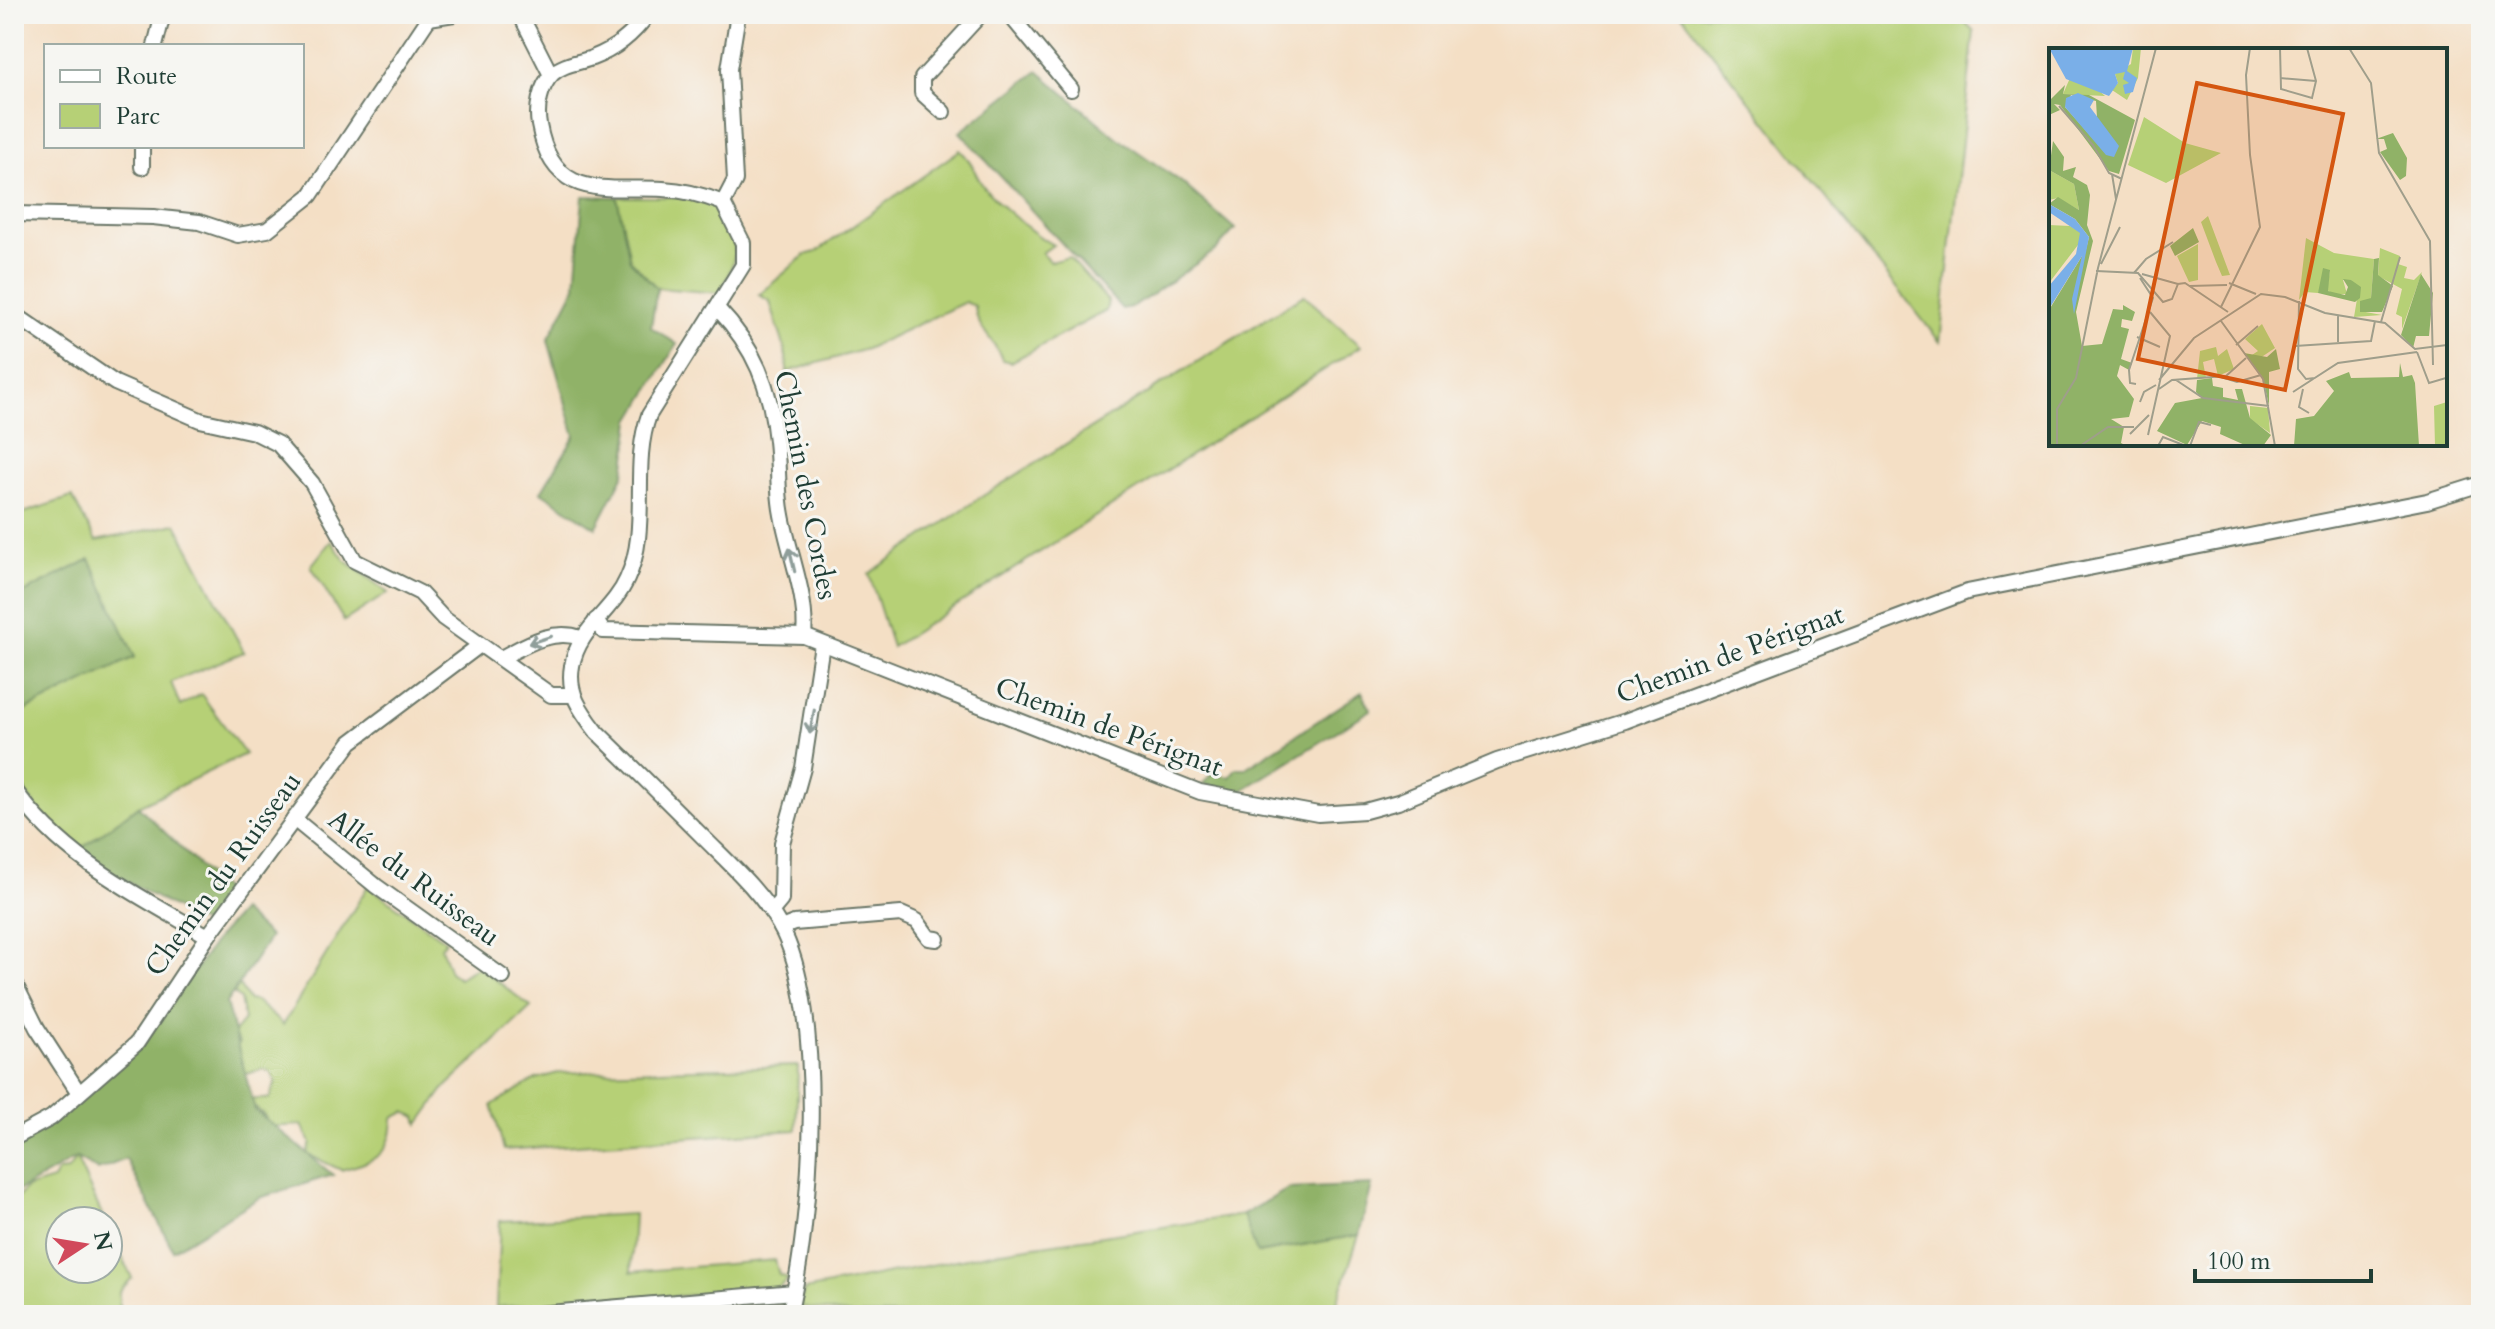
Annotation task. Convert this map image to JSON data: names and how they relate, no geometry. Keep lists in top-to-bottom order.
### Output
{
  "streets": {
    "street": [
      "Chemin des Cordes",
      "Chemin de Pérignat",
      "Chemin du Ruisseau",
      "Allée du Ruisseau"
    ]
  },
  "crossings": [
    ["Chemin des Cordes", "Chemin de Pérignat"],
    ["Chemin du Ruisseau", "Allée du Ruisseau"]
  ],
  "one_way": ["Chemin des Cordes"],
  "legend": ["Route", "Parc"],
  "scale_bar": "100 m",
  "north": "right"
}
